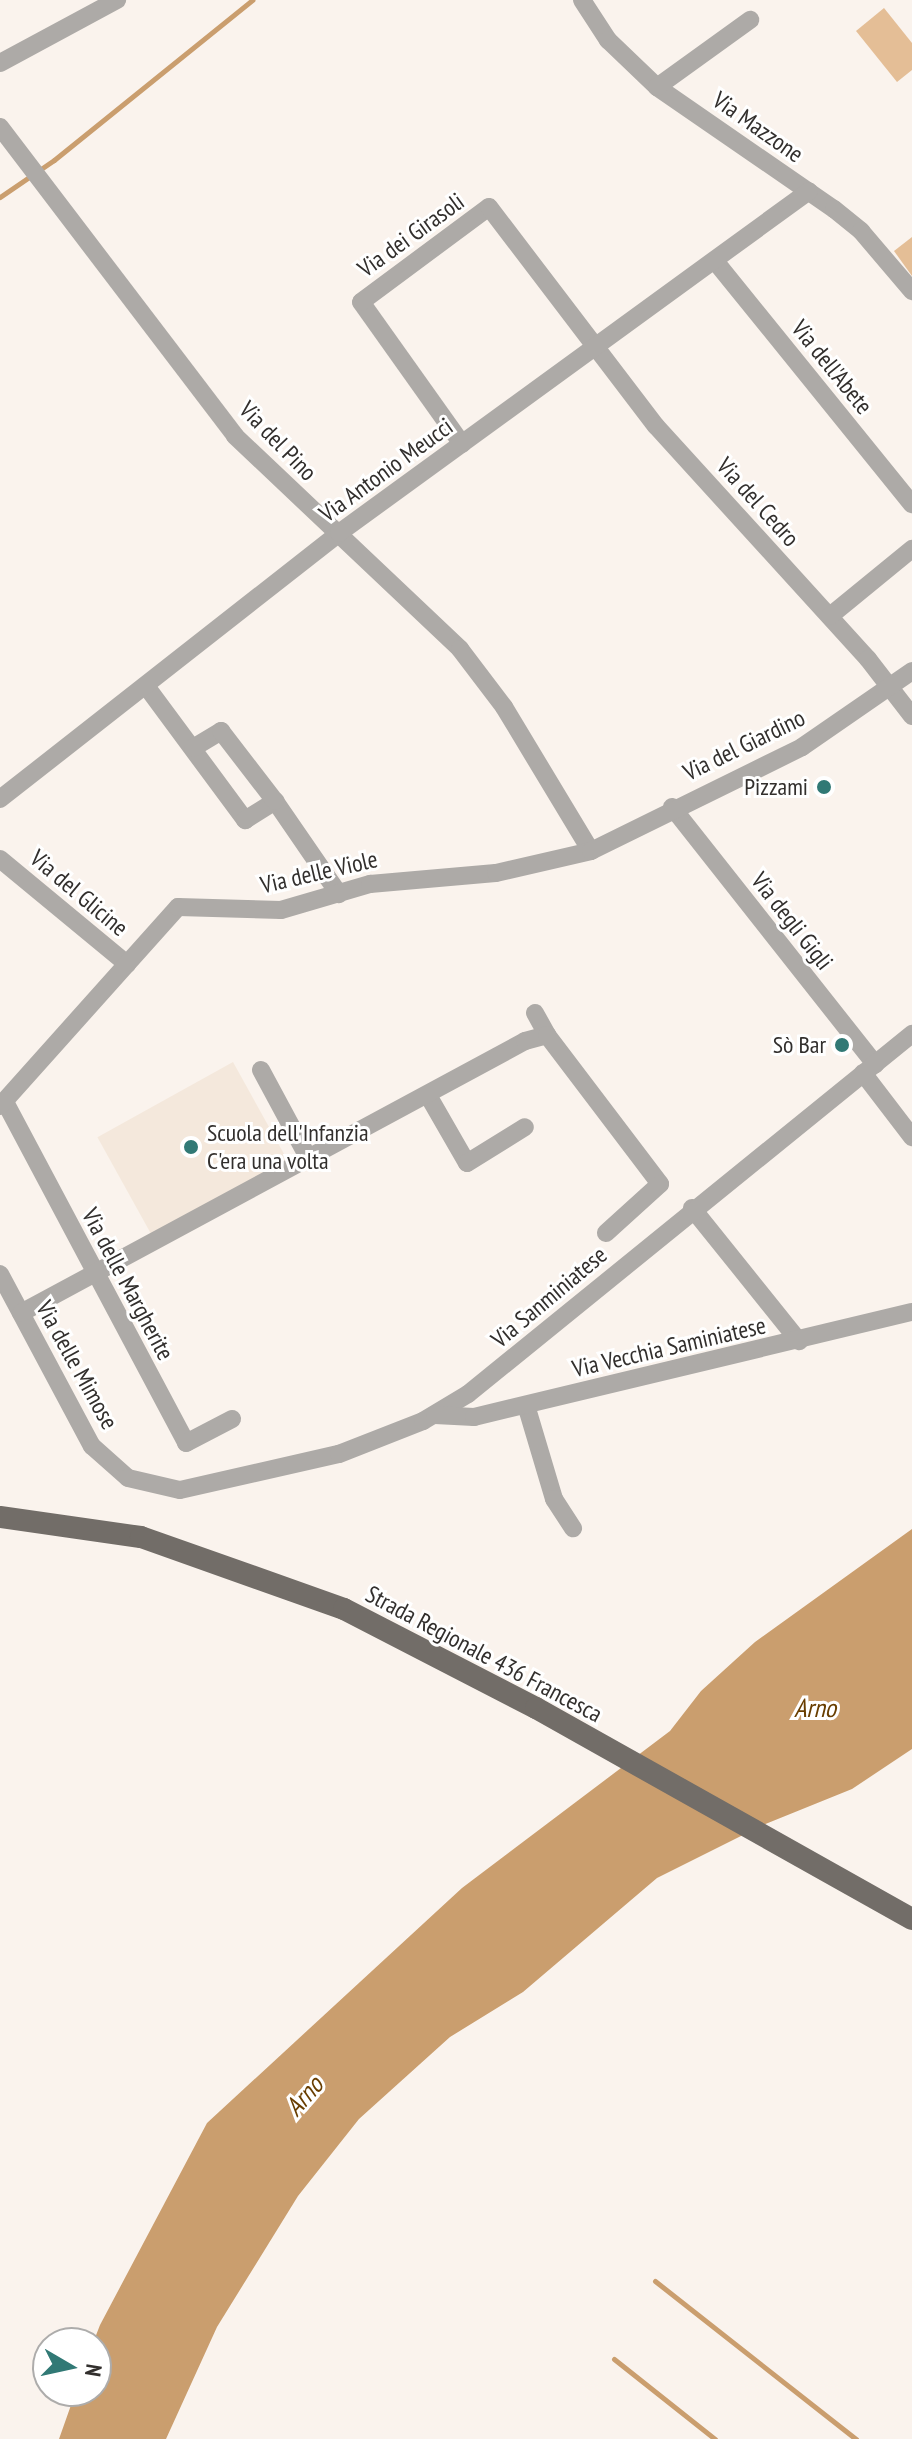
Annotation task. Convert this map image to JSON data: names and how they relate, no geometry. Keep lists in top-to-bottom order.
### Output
{
  "streets": {
    "main road": ["Strada Regionale 436 Francesca"],
    "street": [
      "Via Mazzone",
      "Via dei Girasoli",
      "Via dell'Abete",
      "Via del Pino",
      "Via Antonio Meucci",
      "Via del Cedro",
      "Via del Giardino",
      "Via delle Viole",
      "Via del Glicine",
      "Via degli Gigli",
      "Via delle Margherite",
      "Via Sanminiatese",
      "Via Vecchia Saminiatese",
      "Via delle Mimose"
    ]
  },
  "crossings": [
    ["Via Mazzone", "Via Antonio Meucci"],
    ["Via dei Girasoli", "Via Antonio Meucci"],
    ["Via dei Girasoli", "Via del Cedro"],
    ["Via dell'Abete", "Via Antonio Meucci"],
    ["Via del Pino", "Via Antonio Meucci"],
    ["Via del Pino", "Via del Giardino"],
    ["Via del Pino", "Via delle Viole"],
    ["Via Antonio Meucci", "Via del Cedro"],
    ["Via del Cedro", "Via del Giardino"],
    ["Via del Giardino", "Via delle Viole"],
    ["Via del Giardino", "Via degli Gigli"],
    ["Via delle Viole", "Via del Glicine"],
    ["Via delle Viole", "Via delle Margherite"],
    ["Via degli Gigli", "Via Sanminiatese"],
    ["Via Sanminiatese", "Via Vecchia Saminiatese"],
    ["Via Sanminiatese", "Via delle Mimose"]
  ],
  "water": ["Arno"],
  "places": ["Pizzami", "Sò Bar", "Scuola dell'Infanzia C'era una volta"],
  "north": "right"
}
